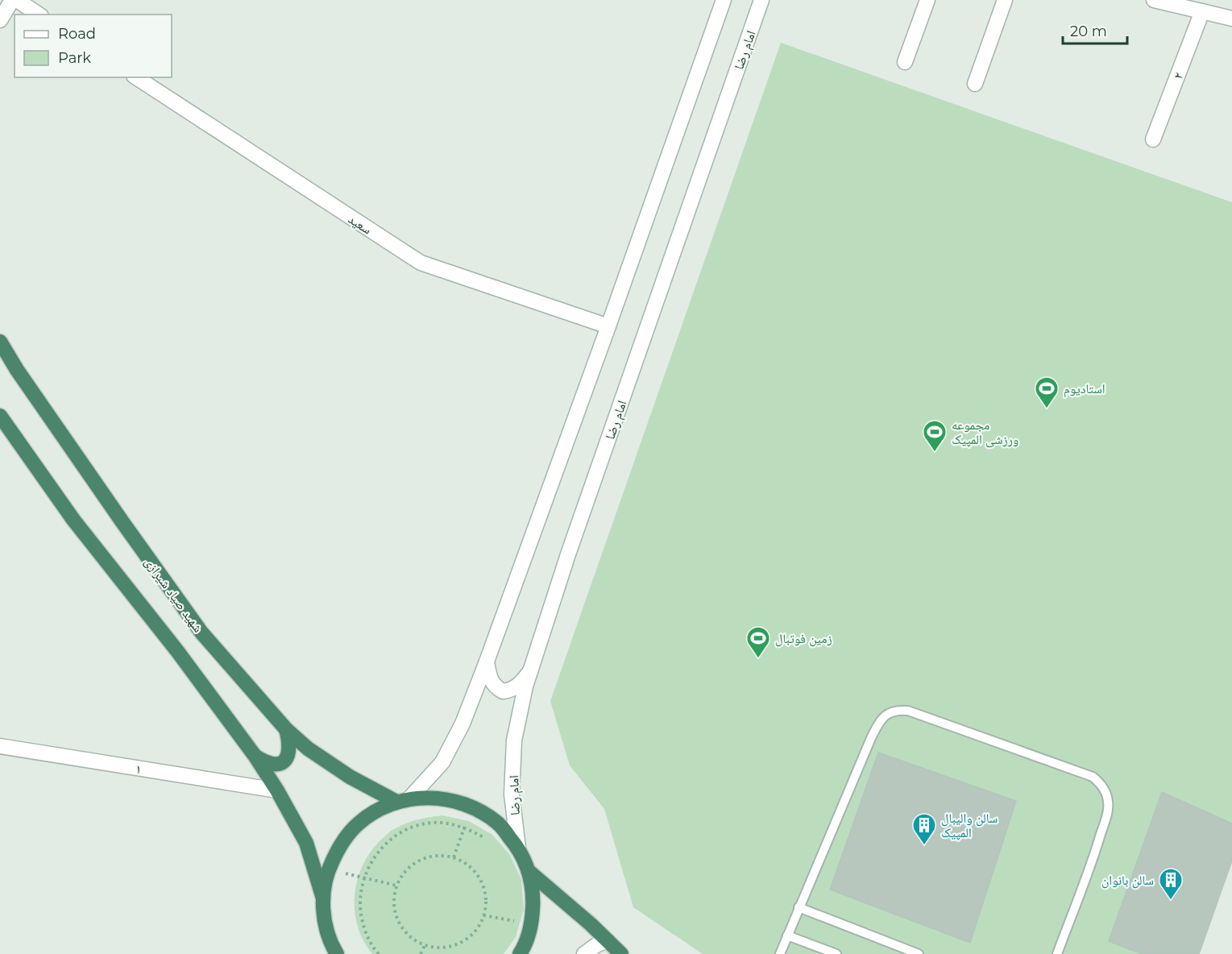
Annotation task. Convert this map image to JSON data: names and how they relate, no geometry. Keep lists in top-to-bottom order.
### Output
{
  "streets": {
    "highway": ["شهید صیاد شیرازی"],
    "main road": [
      "امام رضا",
      "۲",
      "سعید",
      "۱"
    ]
  },
  "places": {
    "sports": ["استادیوم", "مجموعه ورزشی المپیک", "زمین فوتبال"],
    "building": ["سالن والیبال المپیک", "سالن بانوان"]
  },
  "legend": ["Road", "Park"],
  "scale_bar": "20 m"
}
